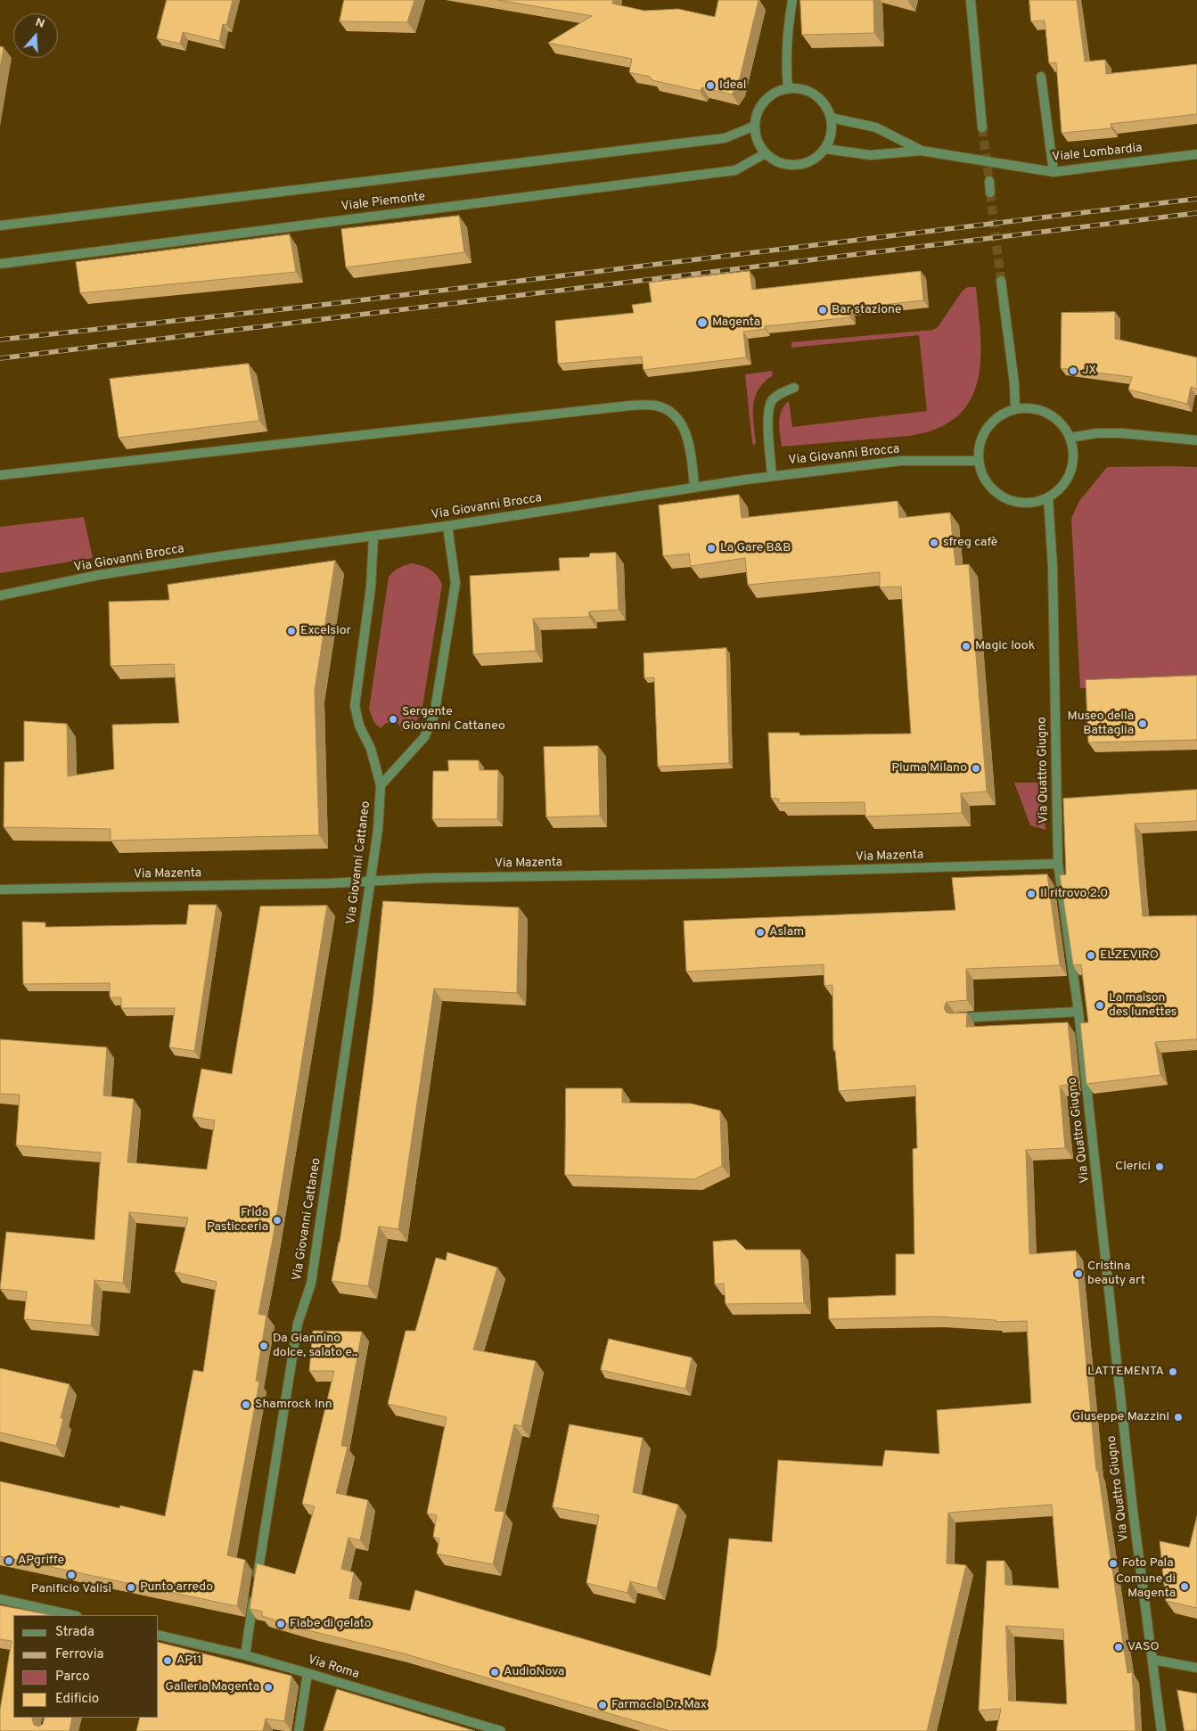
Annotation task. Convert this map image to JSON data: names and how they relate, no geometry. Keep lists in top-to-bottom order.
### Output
{
  "streets": {
    "street": [
      "Viale Lombardia",
      "Viale Piemonte",
      "Via Giovanni Brocca",
      "Via Quattro Giugno",
      "Via Mazenta",
      "Via Giovanni Cattaneo",
      "Via Roma"
    ]
  },
  "crossings": [
    ["Viale Lombardia", "Viale Piemonte"],
    ["Via Giovanni Brocca", "Via Quattro Giugno"],
    ["Via Giovanni Brocca", "Via Giovanni Cattaneo"],
    ["Via Quattro Giugno", "Via Mazenta"],
    ["Via Mazenta", "Via Giovanni Cattaneo"],
    ["Via Giovanni Cattaneo", "Via Roma"]
  ],
  "places": [
    "Ideal",
    "Bar stazione",
    "Magenta",
    "JX",
    "sfreg cafè",
    "La Gare B&B",
    "Excelsior",
    "Magic look",
    "Sergente Giovanni Cattaneo",
    "Museo della Battaglia",
    "Piuma Milano",
    "Il ritrovo 2.0",
    "Aslam",
    "ELZEVIRO",
    "La maison des lunettes",
    "Clerici",
    "Frida Pasticceria",
    "Cristina beauty art",
    "Da Giannino dolce, salato e..",
    "LATTEMENTA",
    "Shamrock Inn",
    "Giuseppe Mazzini",
    "APgriffe",
    "Foto Pala",
    "Panificio Valisi",
    "Comune di Magenta",
    "Punto arredo",
    "Fiabe di gelato",
    "VASO",
    "AP11",
    "AudioNova",
    "Galleria Magenta",
    "Farmacia Dr. Max"
  ],
  "legend": [
    "Strada",
    "Ferrovia",
    "Parco",
    "Edificio"
  ],
  "north": "top"
}
